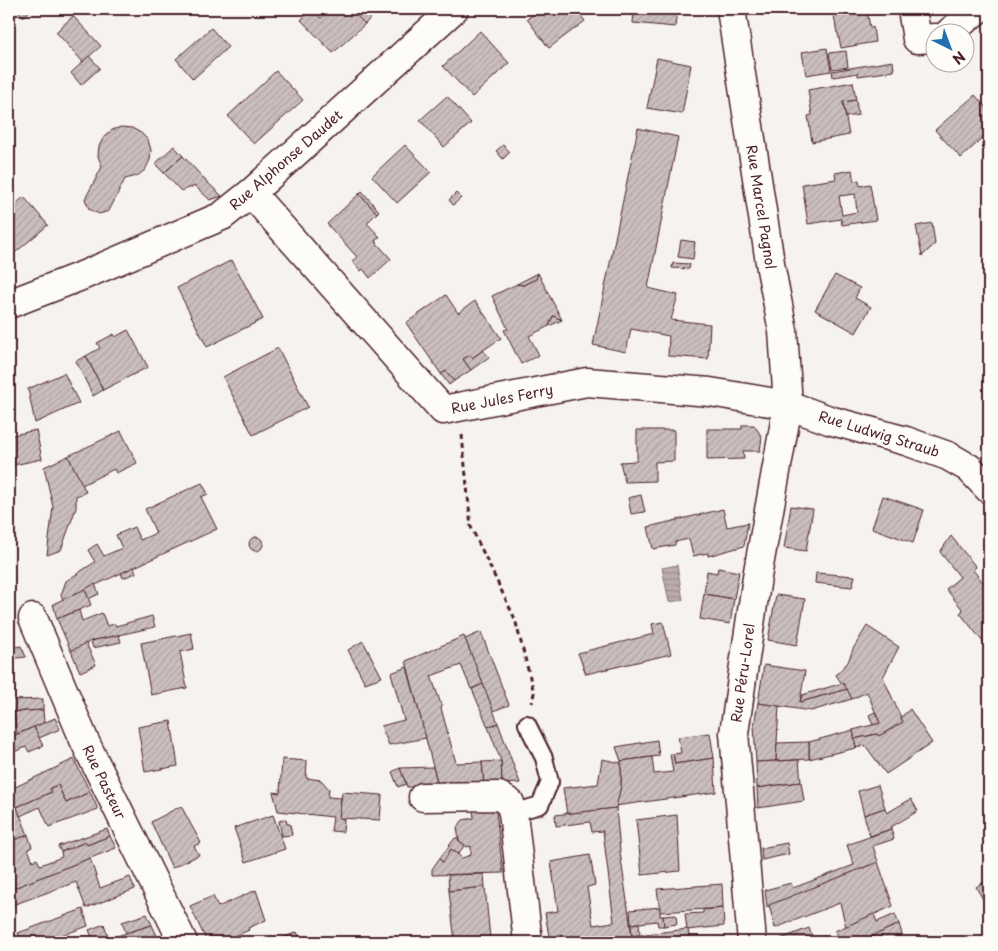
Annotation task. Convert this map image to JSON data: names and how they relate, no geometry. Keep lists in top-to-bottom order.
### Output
{
  "streets": {
    "street": [
      "Rue Alphonse Daudet",
      "Rue Marcel Pagnol",
      "Rue Jules Ferry",
      "Rue Ludwig Straub",
      "Rue Péru-Lorel",
      "Rue Pasteur"
    ]
  },
  "crossings": [
    ["Rue Alphonse Daudet", "Rue Jules Ferry"],
    ["Rue Marcel Pagnol", "Rue Jules Ferry"],
    ["Rue Marcel Pagnol", "Rue Ludwig Straub"],
    ["Rue Marcel Pagnol", "Rue Péru-Lorel"],
    ["Rue Jules Ferry", "Rue Ludwig Straub"],
    ["Rue Jules Ferry", "Rue Péru-Lorel"],
    ["Rue Ludwig Straub", "Rue Péru-Lorel"]
  ],
  "north": "bottom right"
}
